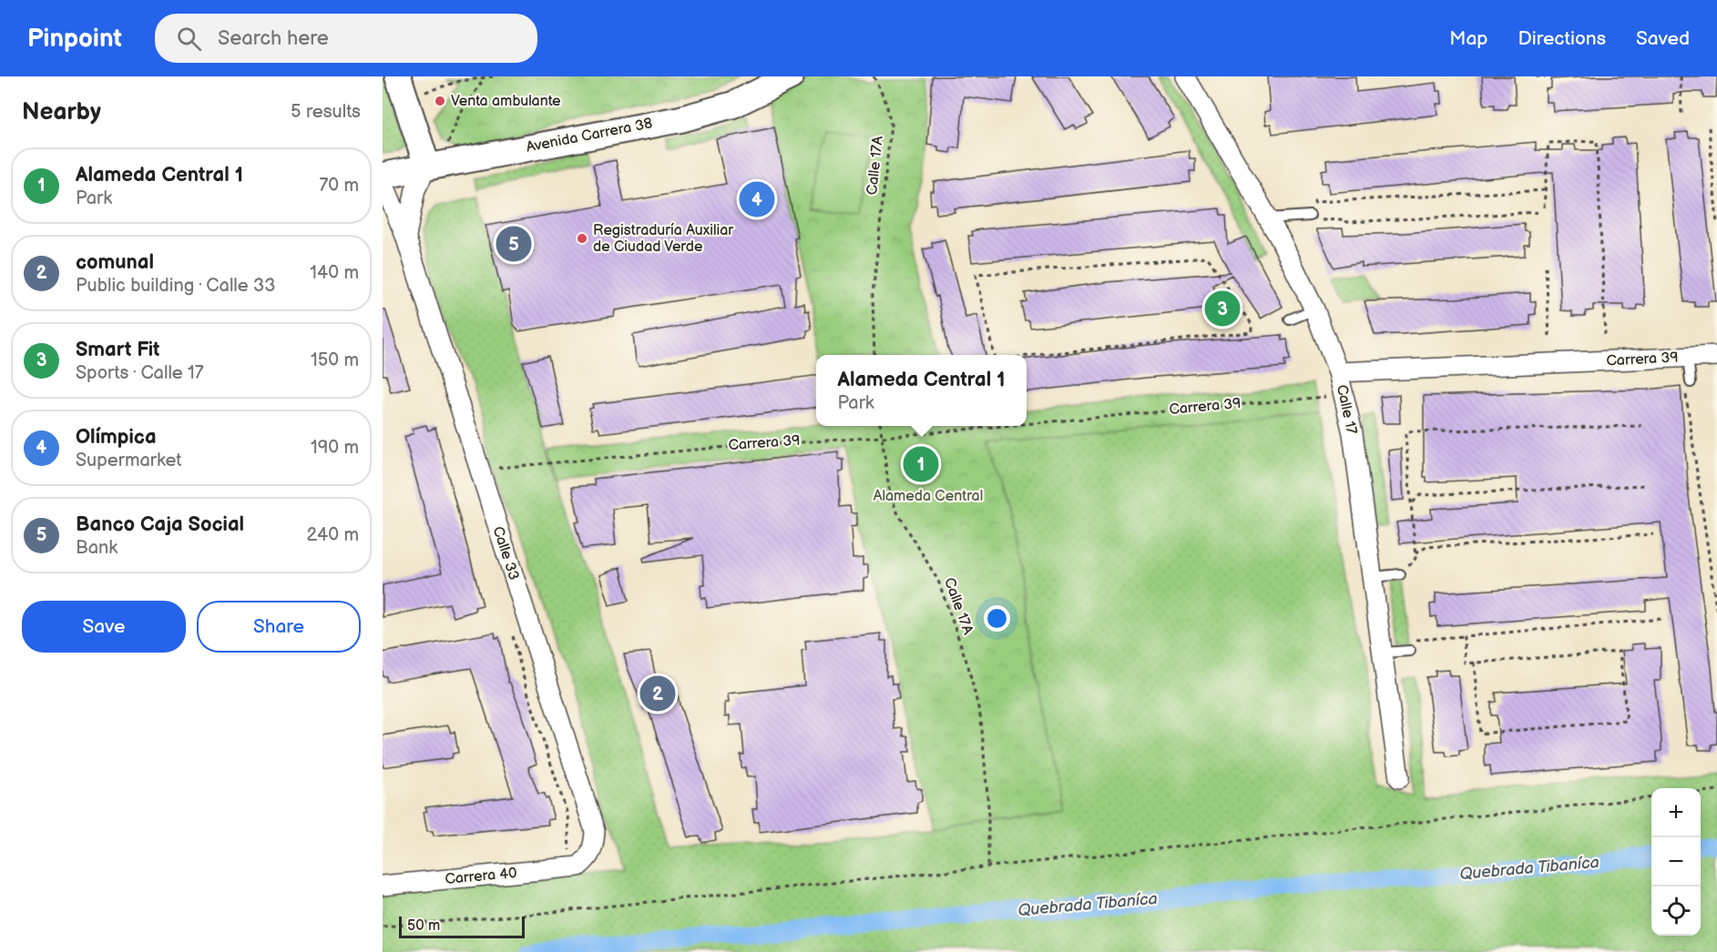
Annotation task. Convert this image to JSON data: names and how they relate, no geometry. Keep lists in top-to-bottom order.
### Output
{
  "streets": {
    "main road": ["Avenida Carrera 38"],
    "street": [
      "Carrera 39",
      "Calle 17",
      "Calle 33",
      "Carrera 40"
    ],
    "path": ["Calle 17A"]
  },
  "crossings": [
    ["Avenida Carrera 38", "Calle 33"],
    ["Calle 17A", "Carrera 39"],
    ["Carrera 39", "Calle 17"],
    ["Carrera 39", "Calle 33"],
    ["Calle 33", "Carrera 40"]
  ],
  "water": ["Quebrada Tibaníca"],
  "parks": ["Alameda Central"],
  "places": ["Venta ambulante", "Registraduría Auxiliar de Ciudad Verde"],
  "scale_bar": "50 m",
  "page": {
    "header": "Pinpoint",
    "search": "Search here",
    "nav": ["Map", "Directions", "Saved"],
    "heading": ["Nearby", "5 results"],
    "list": [
      {
        "mark": "1",
        "name": "Alameda Central 1",
        "note": "Park",
        "value": "70 m"
      },
      {
        "mark": "2",
        "name": "comunal",
        "note": "Public building · Calle 33",
        "value": "140 m"
      },
      {
        "mark": "3",
        "name": "Smart Fit",
        "note": "Sports · Calle 17",
        "value": "150 m"
      },
      {
        "mark": "4",
        "name": "Olímpica",
        "note": "Supermarket",
        "value": "190 m"
      },
      {
        "mark": "5",
        "name": "Banco Caja Social",
        "note": "Bank",
        "value": "240 m"
      }
    ],
    "pins": [
      "4",
      "5",
      "3",
      "1",
      "2"
    ],
    "popup": ["Alameda Central 1", "Park"],
    "buttons": ["Save", "Share"],
    "map_buttons": ["+", "−"],
    "scale": "50 m"
  }
}
